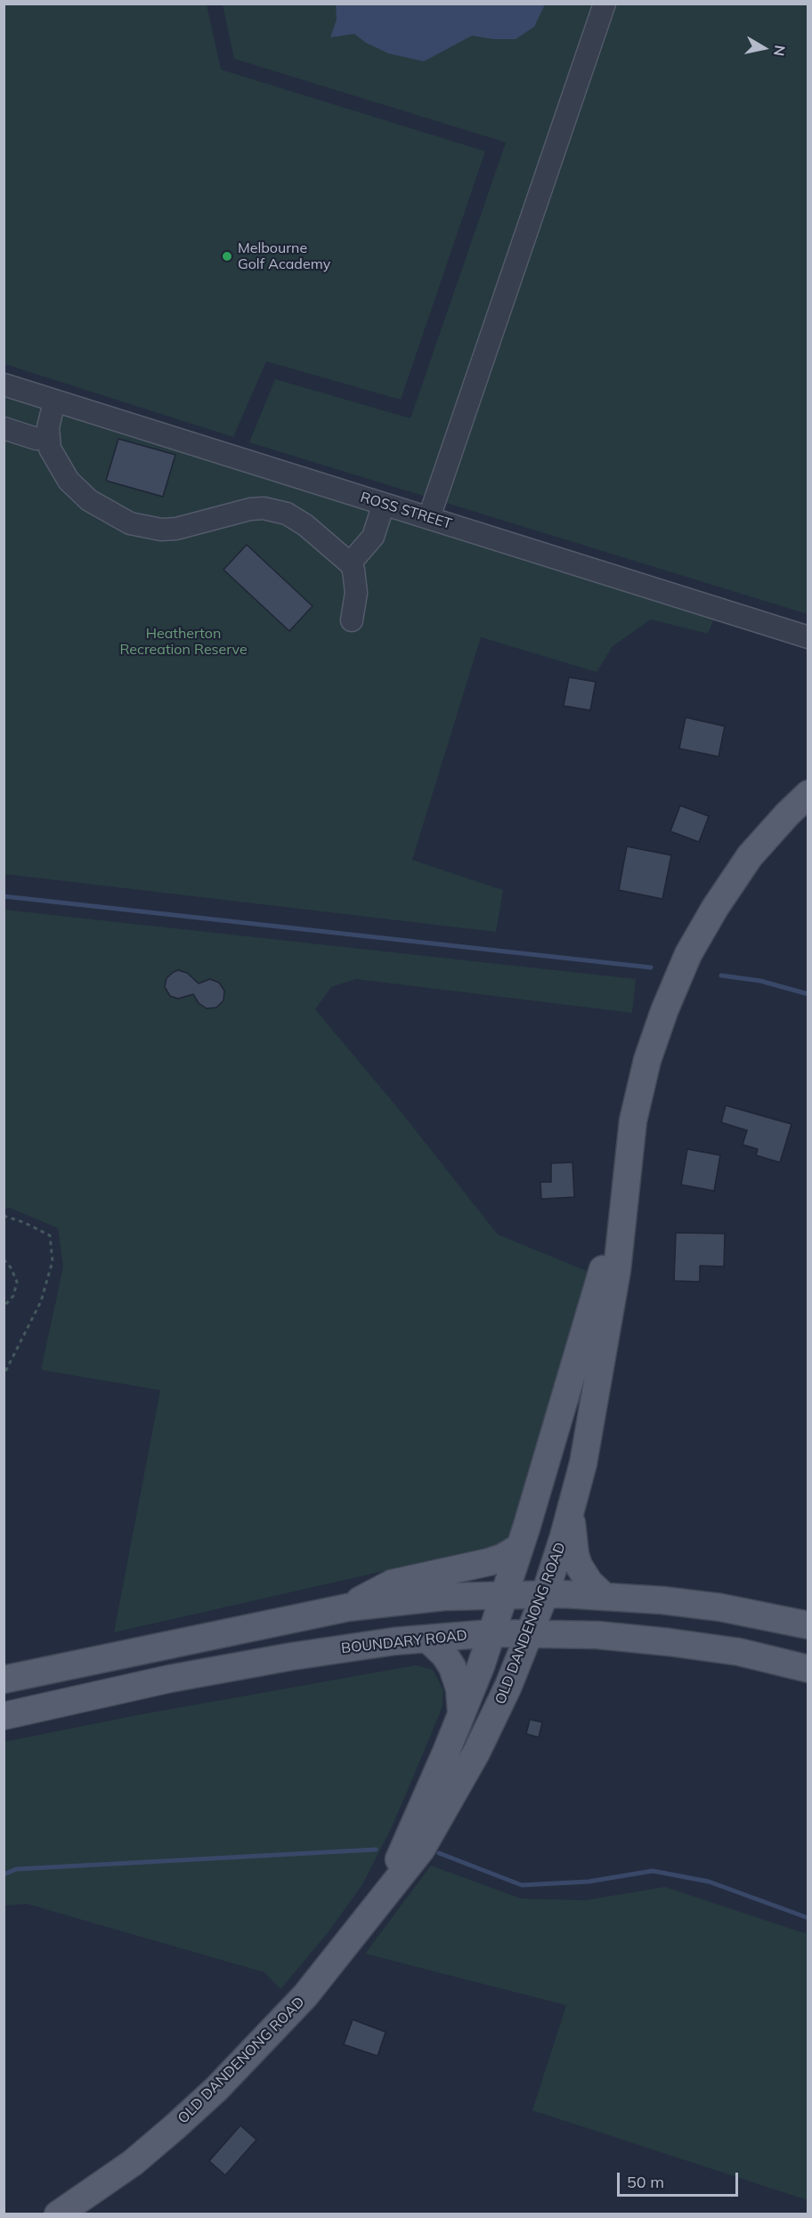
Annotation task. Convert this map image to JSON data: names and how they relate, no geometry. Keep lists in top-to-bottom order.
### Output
{
  "streets": {
    "main road": ["OLD DANDENONG ROAD", "BOUNDARY ROAD"],
    "street": ["ROSS STREET"]
  },
  "crossings": [
    ["OLD DANDENONG ROAD", "BOUNDARY ROAD"]
  ],
  "parks": ["Heatherton Recreation Reserve"],
  "places": ["Melbourne Golf Academy"],
  "scale_bar": "50 m",
  "north": "right"
}
